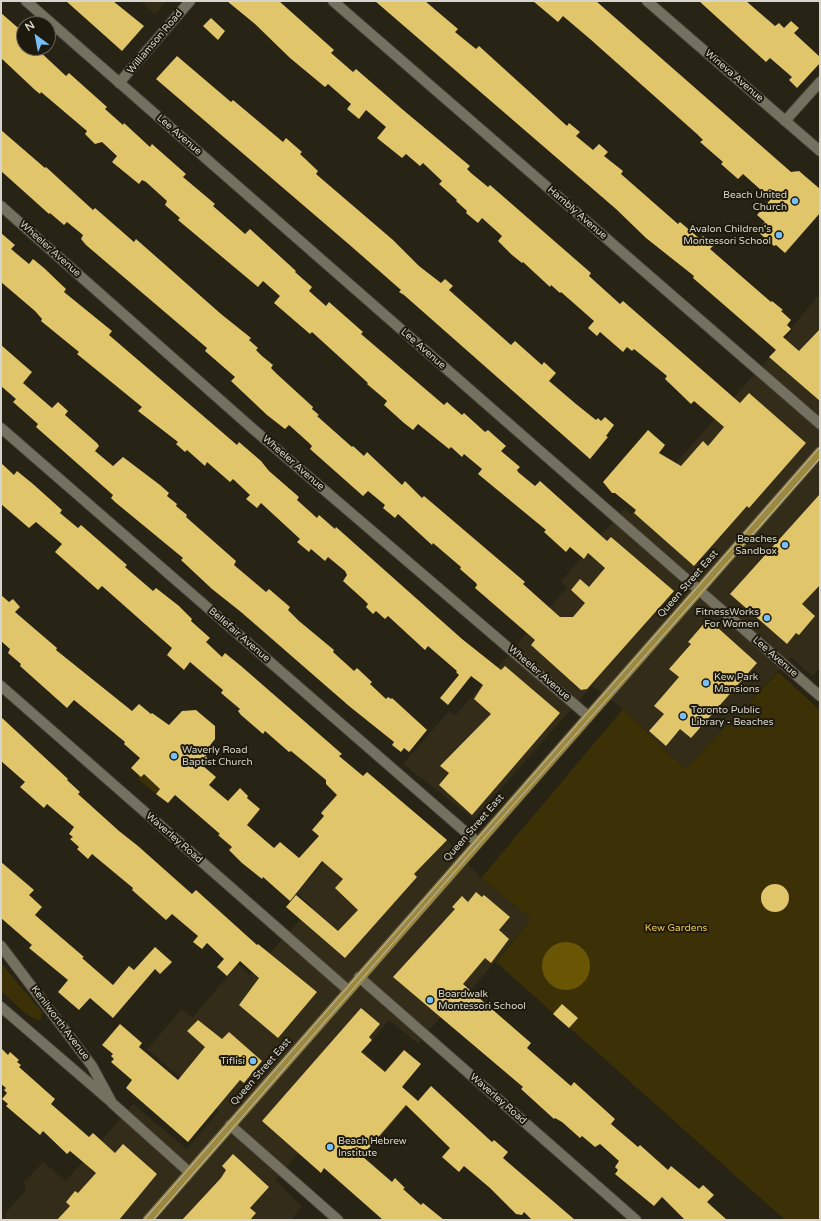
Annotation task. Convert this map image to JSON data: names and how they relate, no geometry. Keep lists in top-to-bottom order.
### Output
{
  "streets": {
    "main road": ["Queen Street East"],
    "street": [
      "Williamson Road",
      "Wineva Avenue",
      "Lee Avenue",
      "Hambly Avenue",
      "Wheeler Avenue",
      "Bellefair Avenue",
      "Waverley Road",
      "Kenilworth Avenue"
    ]
  },
  "crossings": [
    ["Williamson Road", "Lee Avenue"],
    ["Lee Avenue", "Queen Street East"],
    ["Wheeler Avenue", "Queen Street East"],
    ["Queen Street East", "Bellefair Avenue"],
    ["Queen Street East", "Waverley Road"],
    ["Queen Street East", "Kenilworth Avenue"]
  ],
  "parks": ["Kew Gardens"],
  "places": [
    "Beach United Church",
    "Avalon Children's Montessori School",
    "Beaches Sandbox",
    "FitnessWorks For Women",
    "Kew Park Mansions",
    "Toronto Public Library - Beaches",
    "Waverly Road Baptist Church",
    "Boardwalk Montessori School",
    "Tiflisi",
    "Beach Hebrew Institute"
  ],
  "north": "top left"
}
